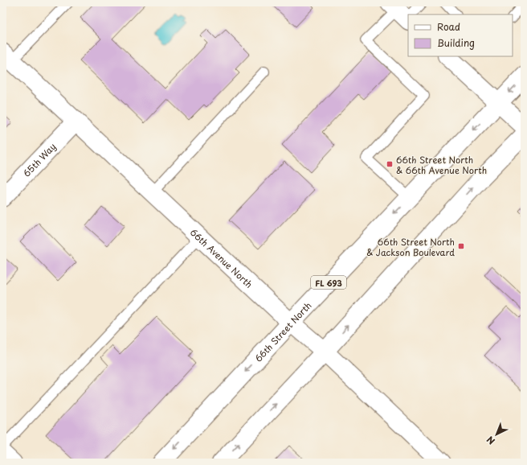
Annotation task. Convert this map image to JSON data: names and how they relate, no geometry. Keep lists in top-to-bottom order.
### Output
{
  "streets": {
    "main road": [
      "65th Way",
      "66th Avenue North",
      "FL 693",
      "66th Street North"
    ]
  },
  "crossings": [
    ["65th Way", "66th Avenue North"],
    ["66th Avenue North", "66th Street North"]
  ],
  "places": {
    "transit": ["66th Street North & 66th Avenue North", "66th Street North & Jackson Boulevard"]
  },
  "legend": ["Road", "Building"],
  "north": "bottom left"
}
